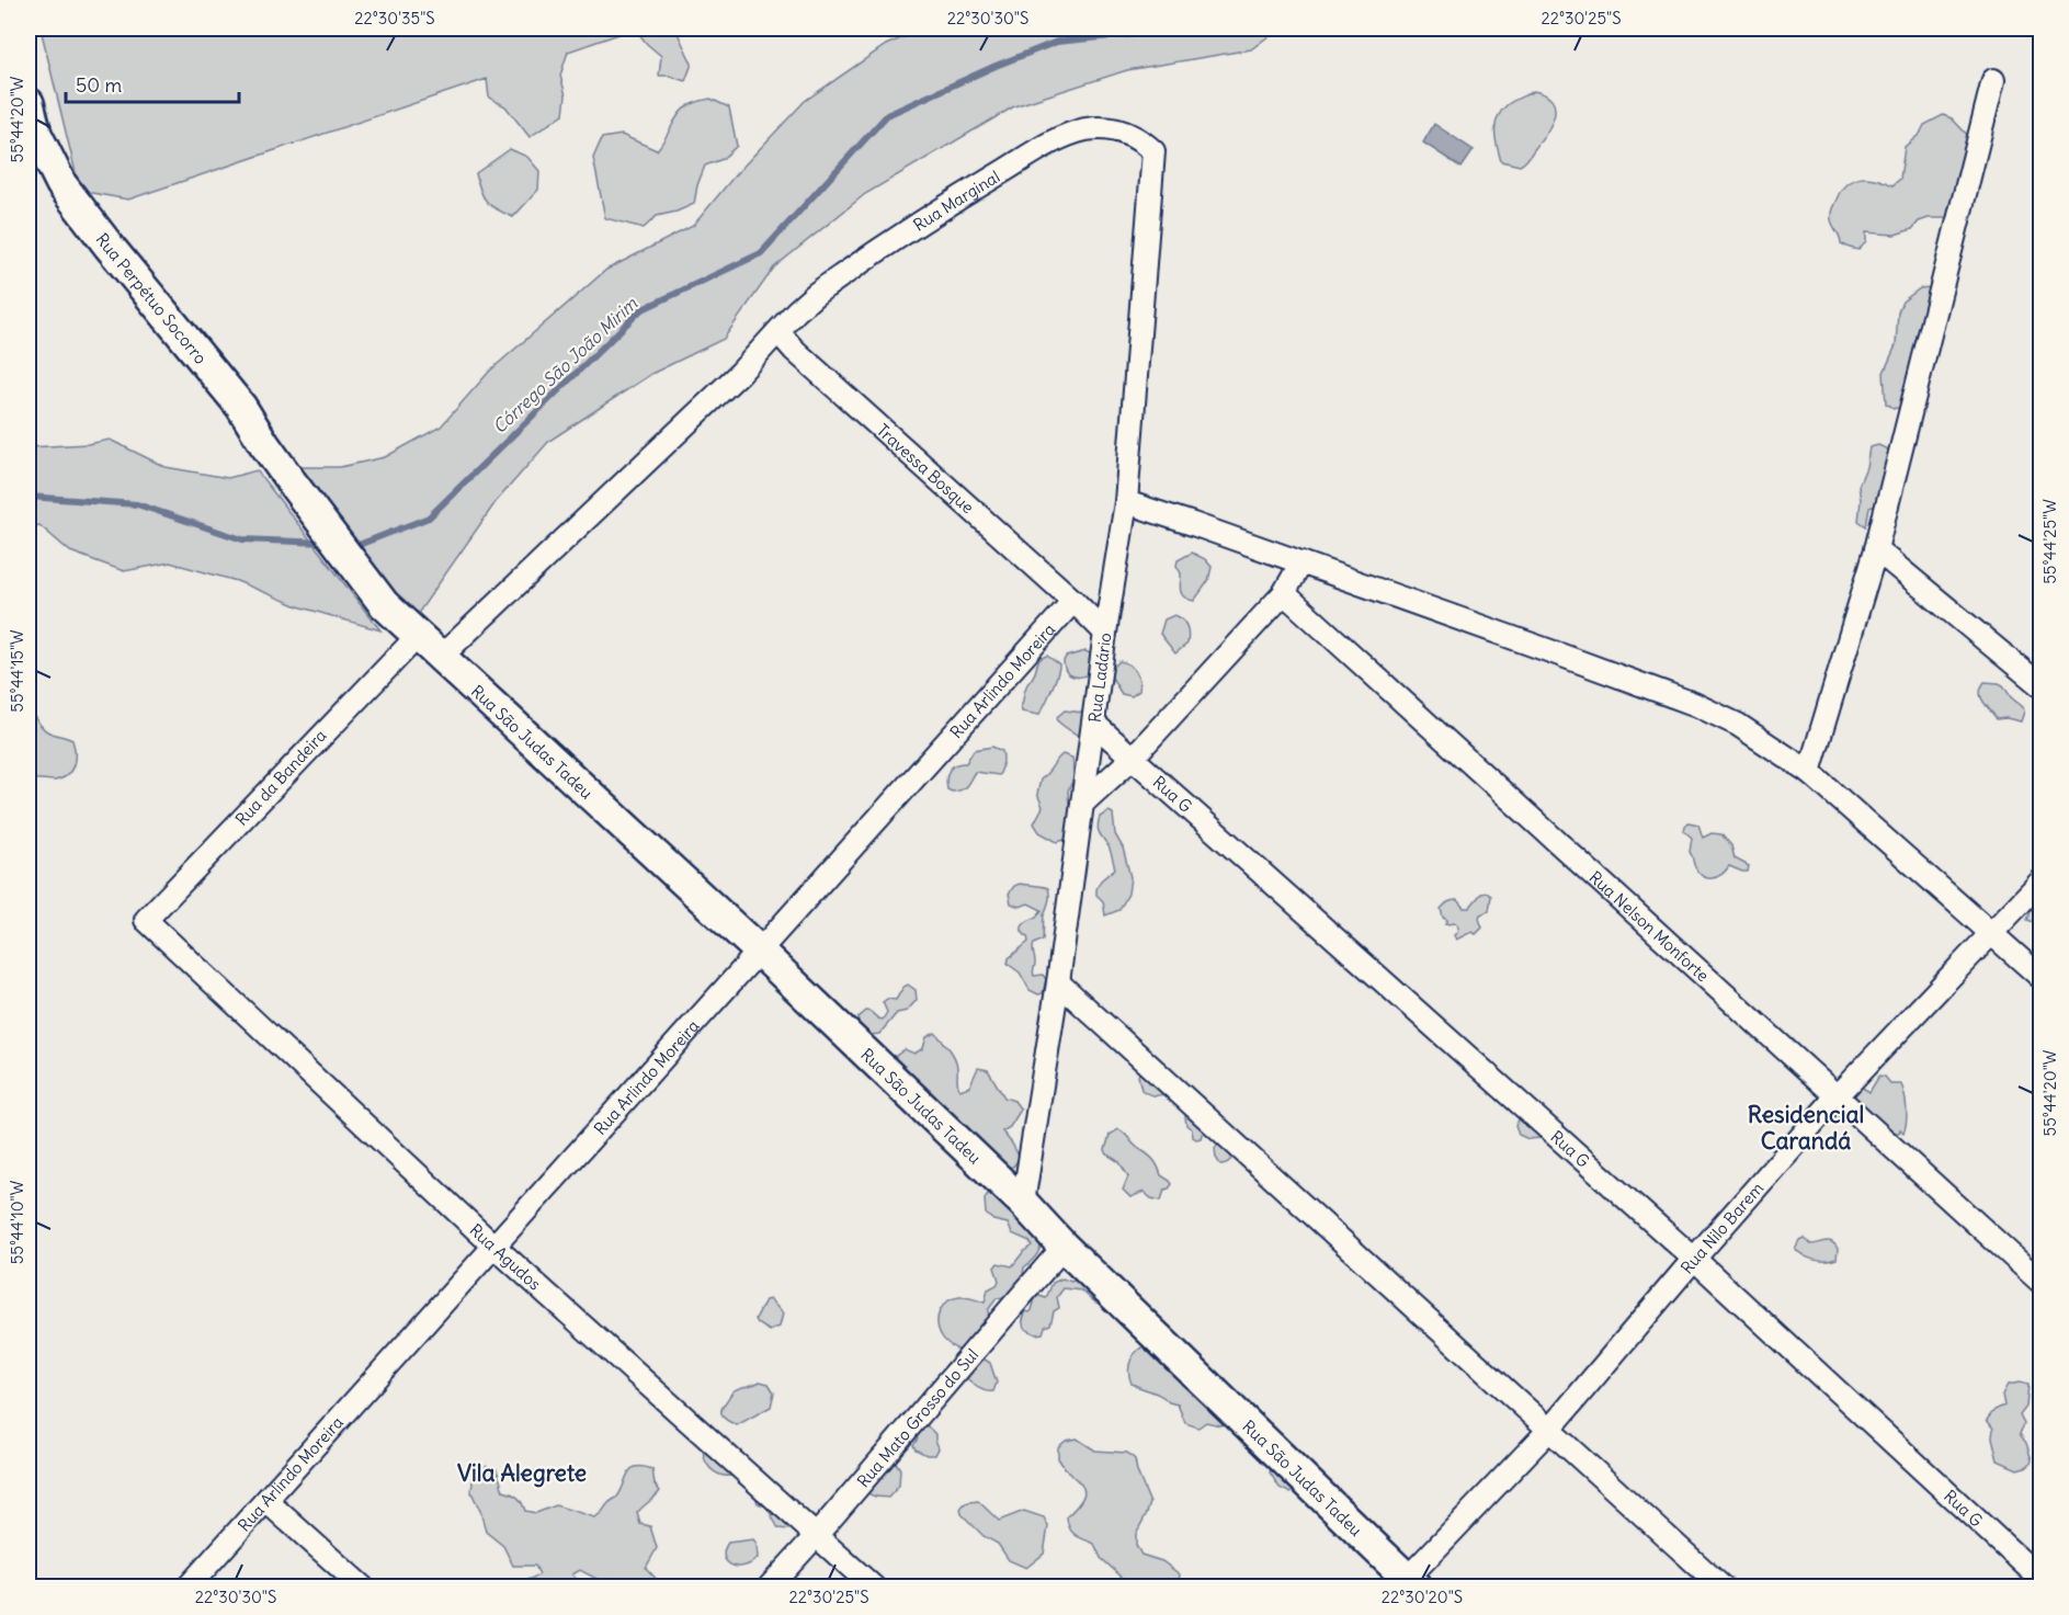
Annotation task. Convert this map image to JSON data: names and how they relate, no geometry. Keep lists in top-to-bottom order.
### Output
{
  "streets": {
    "street": [
      "Rua Marginal",
      "Rua Perpétuo Socorro",
      "Travessa Bosque",
      "Rua Ladário",
      "Rua Arlindo Moreira",
      "Rua São Judas Tadeu",
      "Rua da Bandeira",
      "Rua G",
      "Rua Nelson Monforte",
      "Rua Nilo Barem",
      "Rua Agudos",
      "Rua Mato Grosso do Sul"
    ]
  },
  "crossings": [
    ["Rua Marginal", "Travessa Bosque"],
    ["Rua Marginal", "Rua Ladário"],
    ["Rua Marginal", "Rua São Judas Tadeu"],
    ["Rua Perpétuo Socorro", "Rua São Judas Tadeu"],
    ["Travessa Bosque", "Rua Arlindo Moreira"],
    ["Rua Ladário", "Rua São Judas Tadeu"],
    ["Rua Ladário", "Rua G"],
    ["Rua Arlindo Moreira", "Rua São Judas Tadeu"],
    ["Rua Arlindo Moreira", "Rua Agudos"],
    ["Rua São Judas Tadeu", "Rua da Bandeira"],
    ["Rua São Judas Tadeu", "Rua Nilo Barem"],
    ["Rua São Judas Tadeu", "Rua Mato Grosso do Sul"],
    ["Rua da Bandeira", "Rua Agudos"],
    ["Rua G", "Rua Nilo Barem"],
    ["Rua Nelson Monforte", "Rua Nilo Barem"],
    ["Rua Agudos", "Rua Mato Grosso do Sul"]
  ],
  "districts": ["Residencial Carandá", "Vila Alegrete"],
  "water": ["Córrego São João Mirim"],
  "scale_bar": "50 m",
  "coordinates": [
    "22°30'35\"S",
    "22°30'30\"S",
    "22°30'25\"S",
    "55°44'20\"W",
    "55°44'25\"W",
    "55°44'15\"W",
    "55°44'10\"W",
    "22°30'20\"S"
  ]
}
